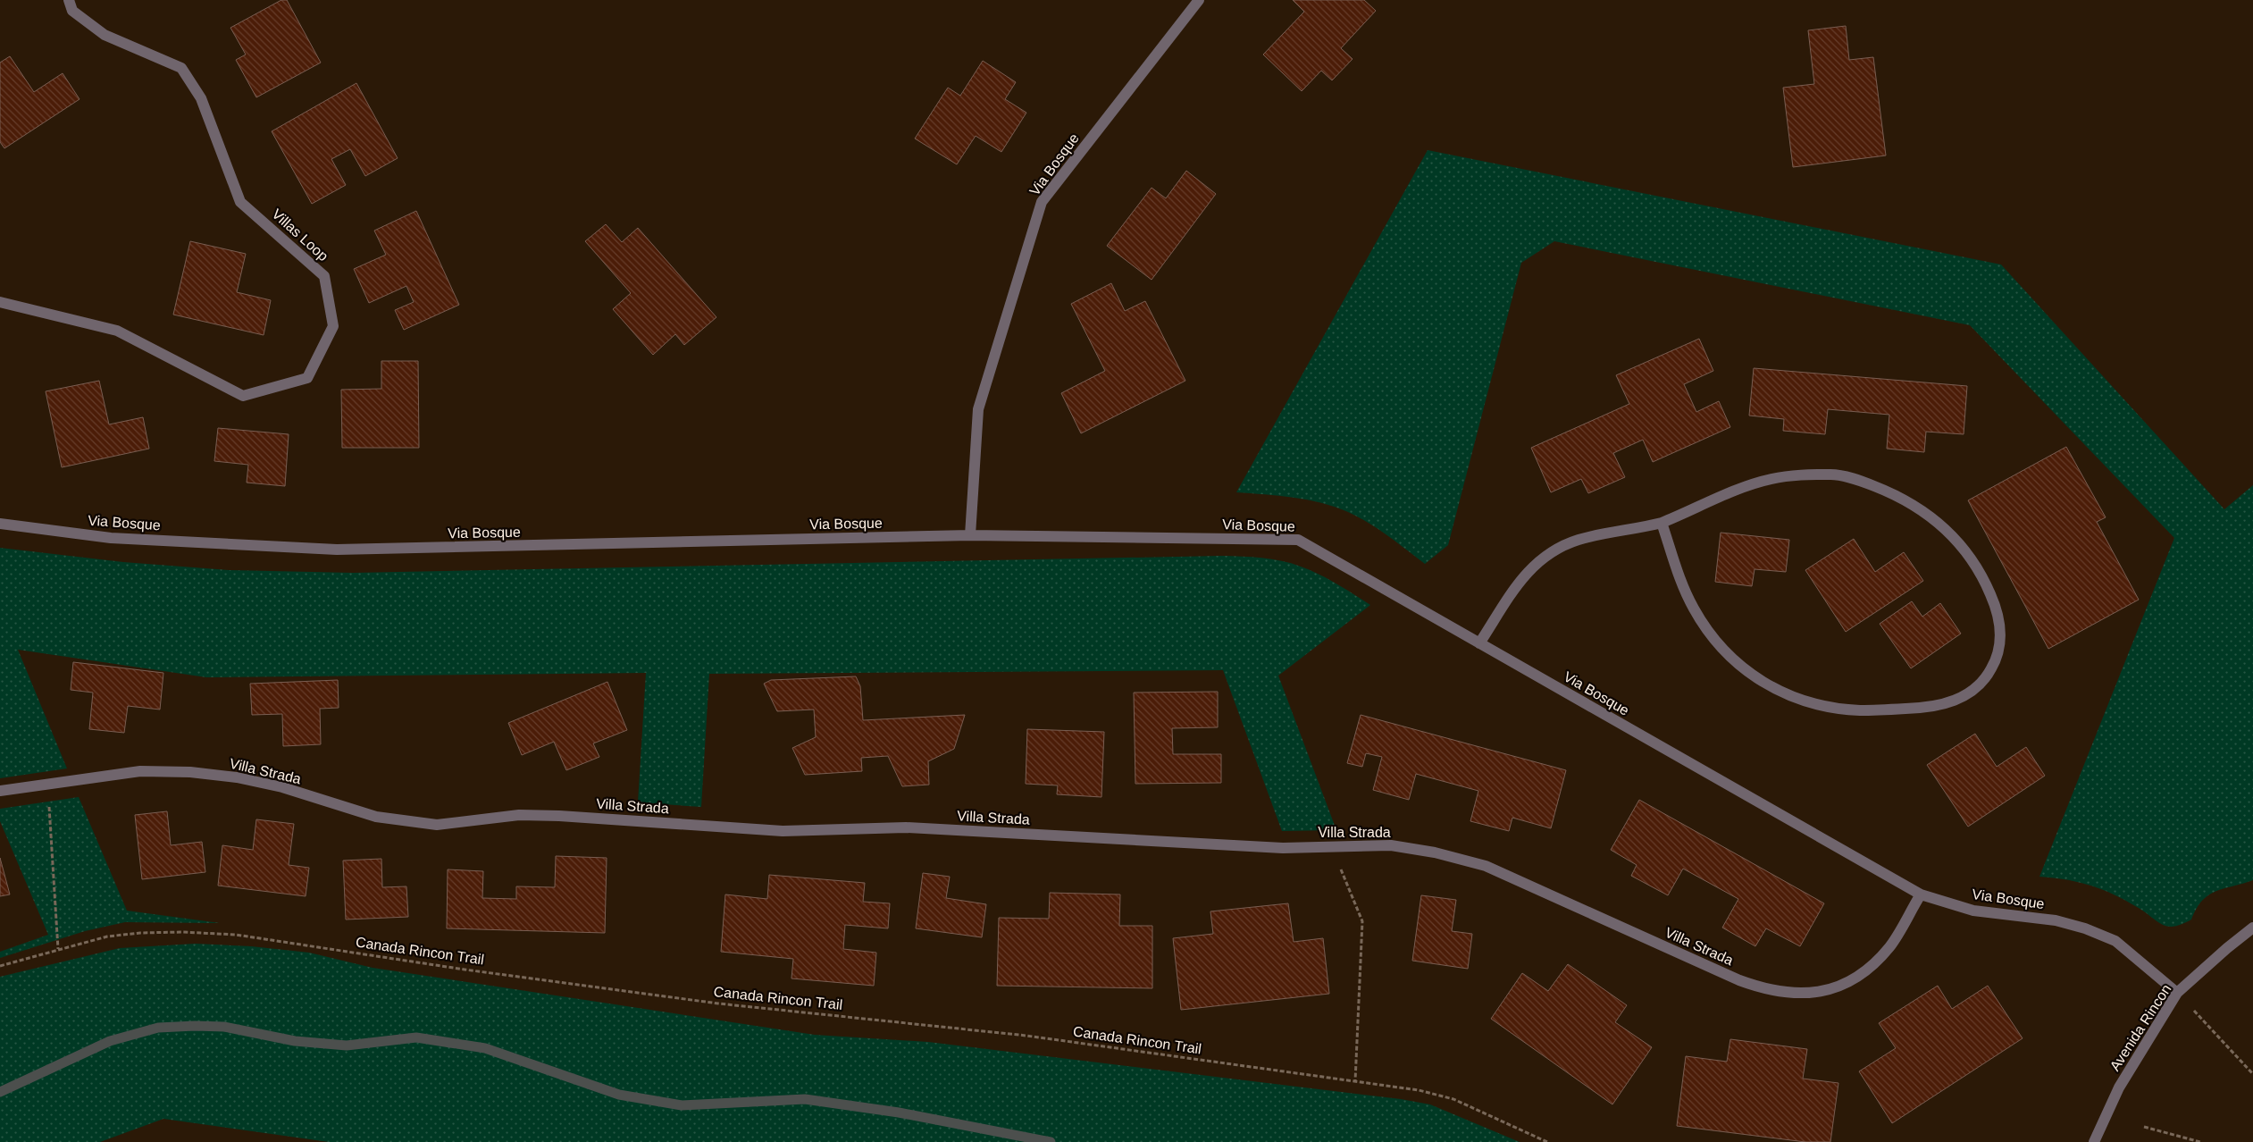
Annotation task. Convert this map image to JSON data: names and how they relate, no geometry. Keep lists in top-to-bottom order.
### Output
{
  "streets": {
    "street": [
      "Via Bosque",
      "Villas Loop",
      "Villa Strada",
      "Avenida Rincon"
    ],
    "path": ["Canada Rincon Trail"]
  },
  "crossings": [
    ["Via Bosque", "Villa Strada"],
    ["Via Bosque", "Avenida Rincon"]
  ]
}
